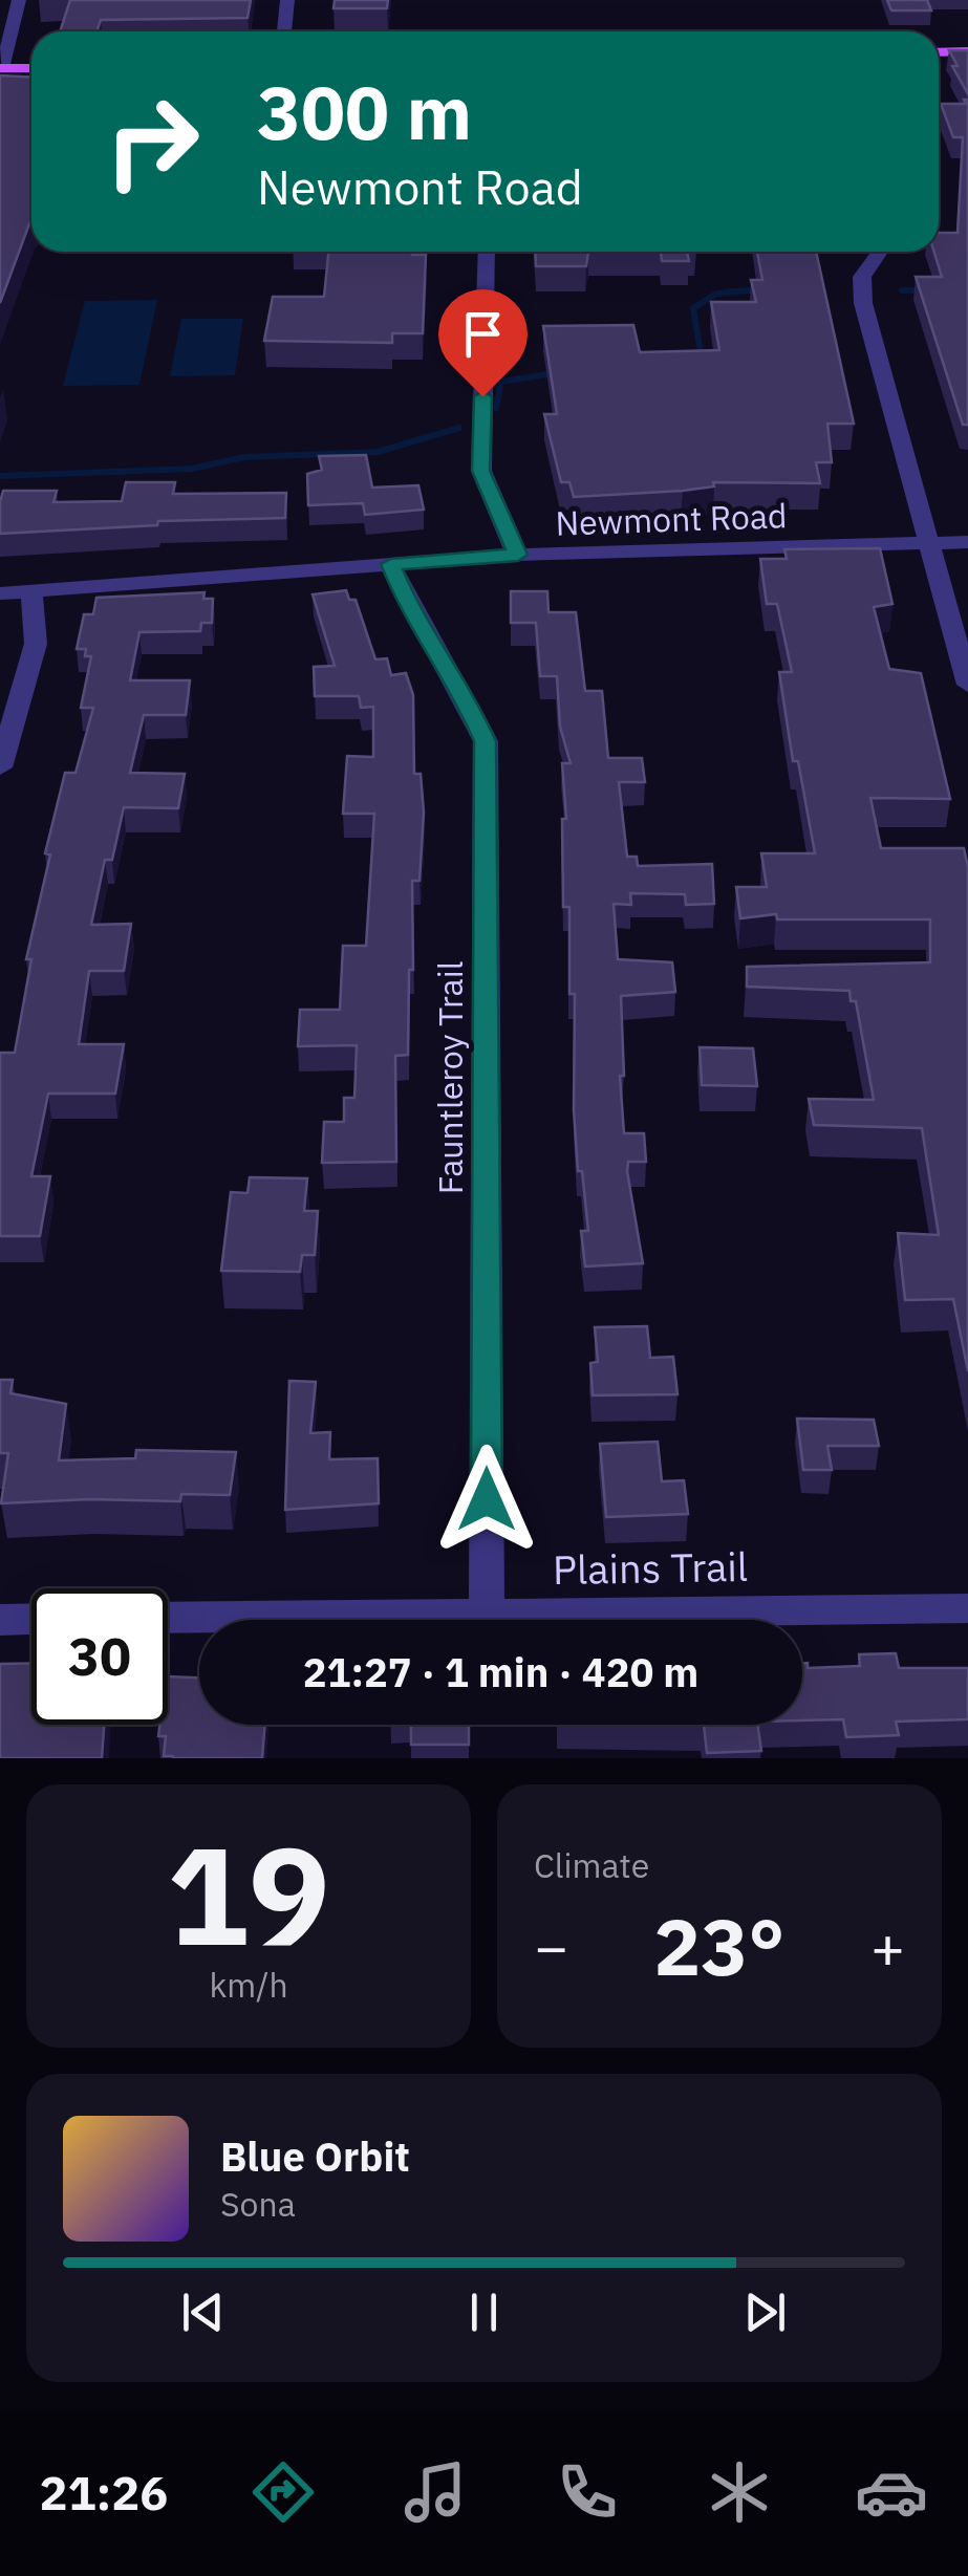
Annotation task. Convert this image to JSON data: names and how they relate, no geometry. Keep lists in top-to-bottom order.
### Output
{
  "streets": {
    "street": ["Newmont Road", "Fauntleroy Trail", "Plains Trail"]
  },
  "crossings": [
    ["Newmont Road", "Fauntleroy Trail"],
    ["Fauntleroy Trail", "Plains Trail"]
  ],
  "page": {
    "turn": ["300 m", "Newmont Road"],
    "limit": "30",
    "trip": "21:27 · 1 min · 420 m",
    "tile": [
      ["19", "km/h"],
      "Climate"
    ],
    "heat": ["−", "23°", "+"],
    "song": ["Blue Orbit", "Sona"],
    "tabs": "21:26"
  }
}
